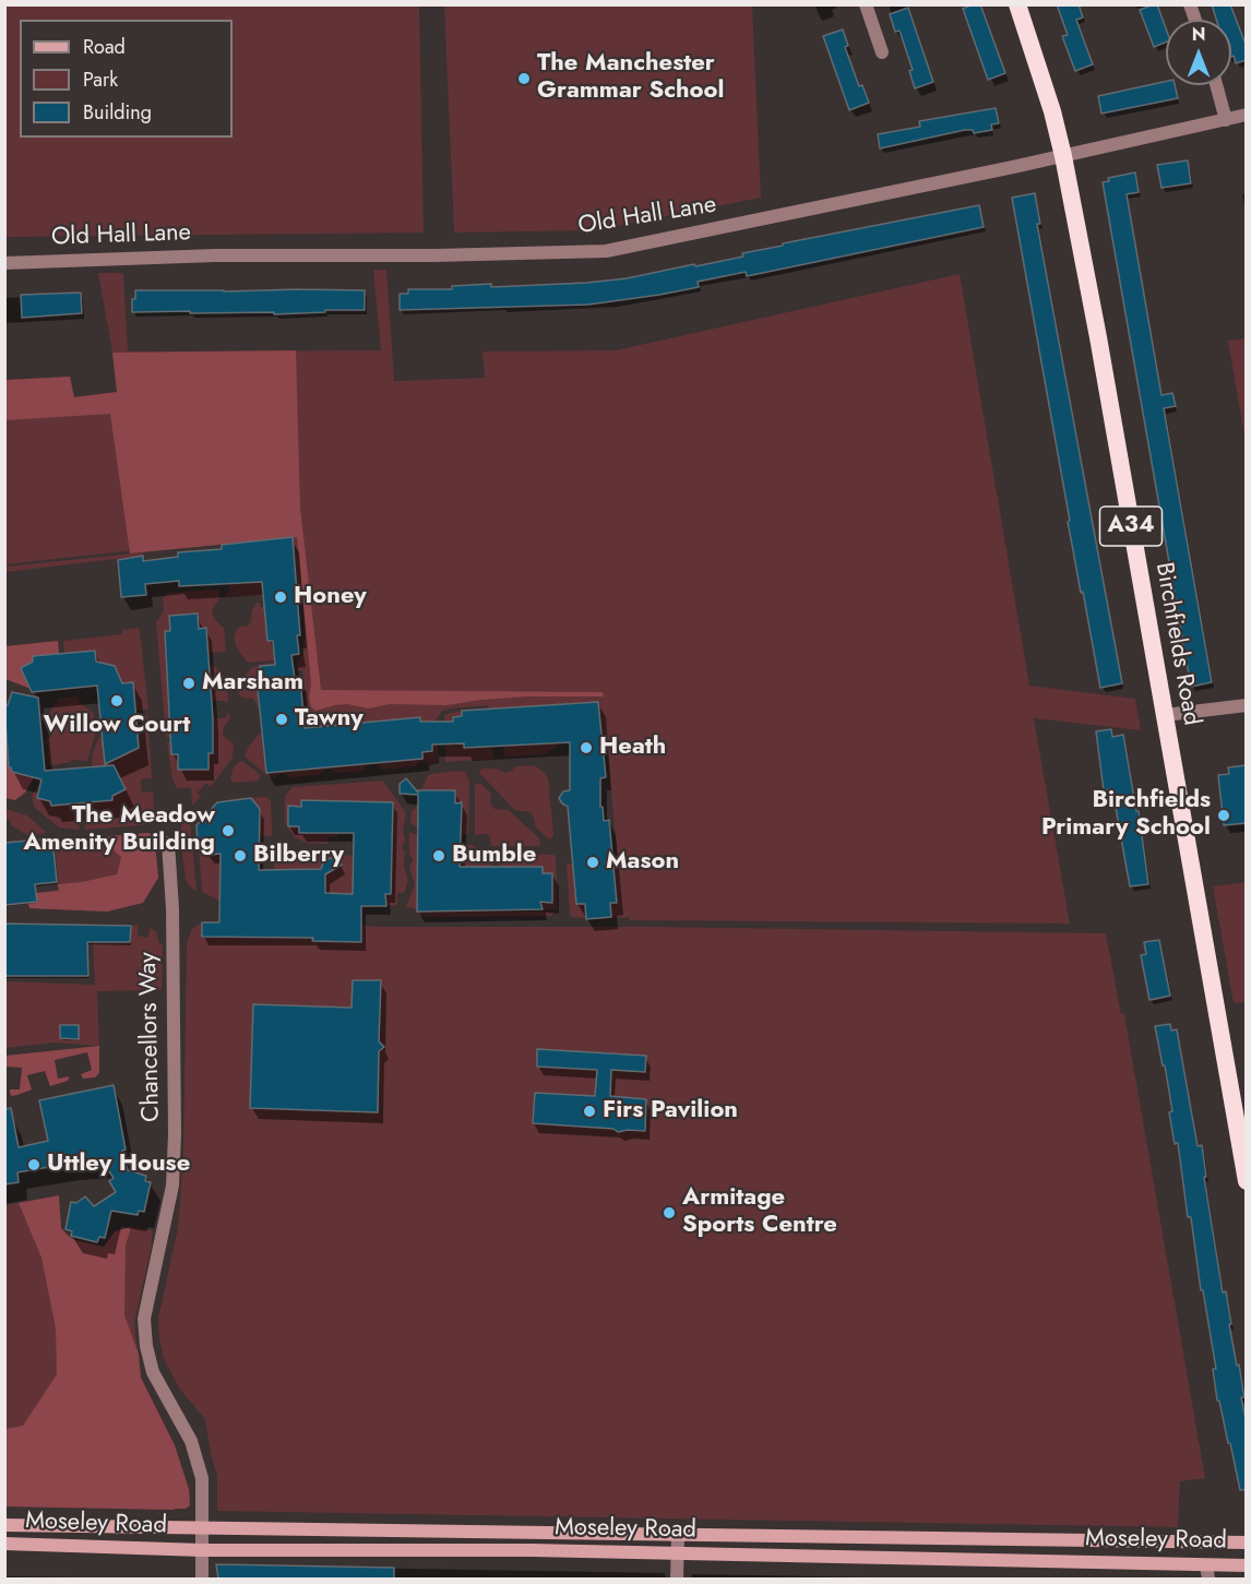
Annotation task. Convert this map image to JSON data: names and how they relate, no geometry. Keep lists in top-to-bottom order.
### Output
{
  "streets": {
    "highway": ["A34", "Birchfields Road"],
    "main road": ["Moseley Road"],
    "street": ["Old Hall Lane", "Chancellors Way"]
  },
  "crossings": [
    ["Old Hall Lane", "Birchfields Road"],
    ["Chancellors Way", "Moseley Road"]
  ],
  "places": [
    "The Manchester Grammar School",
    "Honey",
    "Marsham",
    "Willow Court",
    "Tawny",
    "Heath",
    "Birchfields Primary School",
    "The Meadow Amenity Building",
    "Bilberry",
    "Bumble",
    "Mason",
    "Firs Pavilion",
    "Uttley House",
    "Armitage Sports Centre"
  ],
  "legend": ["Road", "Park", "Building"],
  "north": "top"
}
